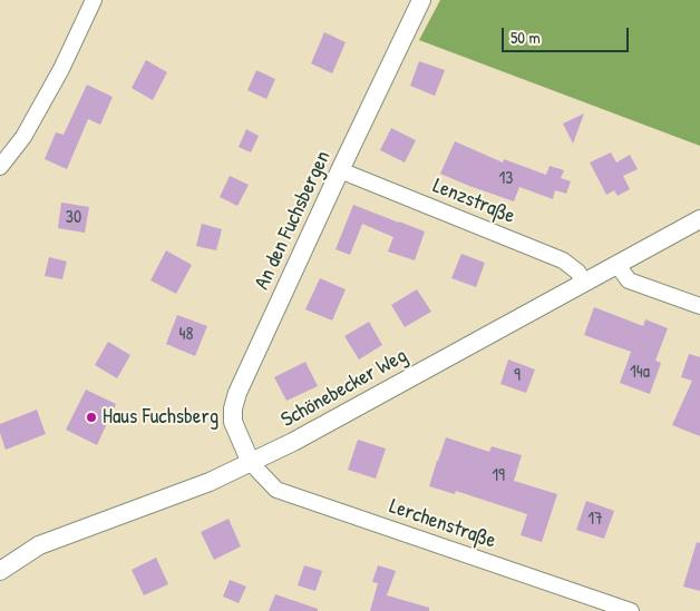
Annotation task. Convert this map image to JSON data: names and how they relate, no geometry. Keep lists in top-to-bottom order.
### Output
{
  "streets": {
    "street": [
      "Lenzstraße",
      "An den Fuchsbergen",
      "Schönebecker Weg",
      "Lerchenstraße"
    ]
  },
  "crossings": [
    ["Lenzstraße", "An den Fuchsbergen"],
    ["Lenzstraße", "Schönebecker Weg"],
    ["An den Fuchsbergen", "Schönebecker Weg"],
    ["An den Fuchsbergen", "Lerchenstraße"],
    ["Schönebecker Weg", "Lerchenstraße"]
  ],
  "places": ["Haus Fuchsberg"],
  "house_numbers": [
    "13",
    "30",
    "48",
    "14a",
    "9",
    "19",
    "17"
  ],
  "scale_bar": "50 m"
}
